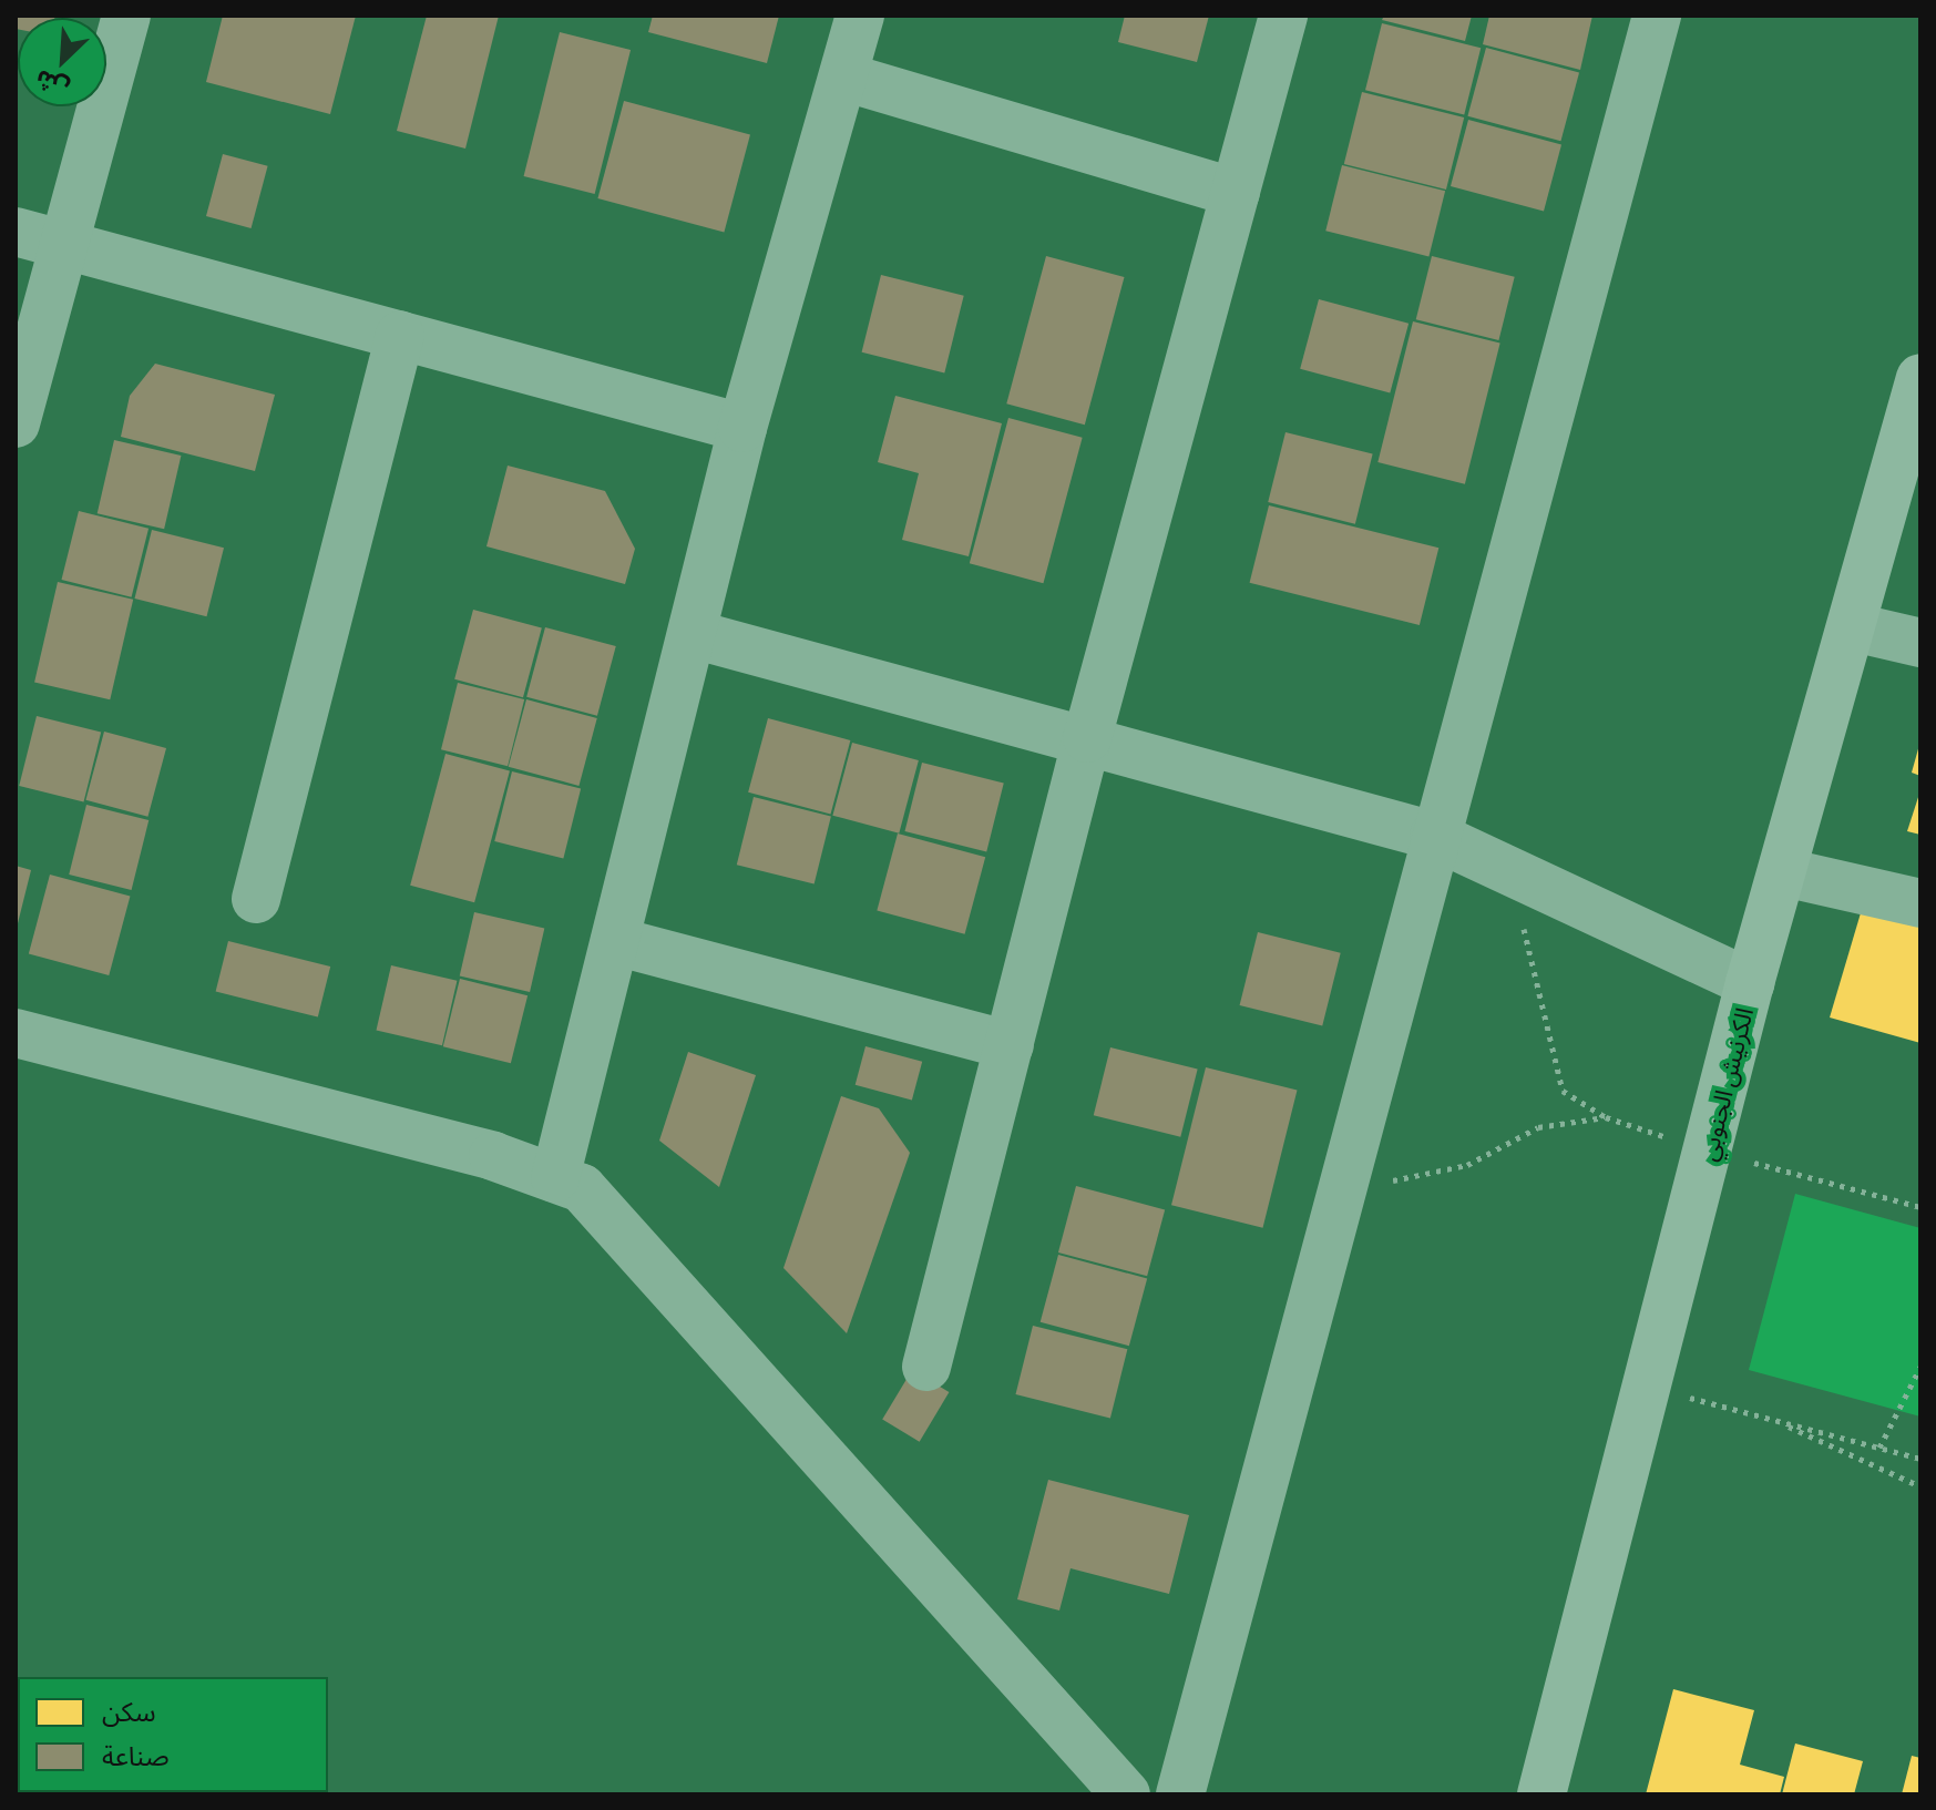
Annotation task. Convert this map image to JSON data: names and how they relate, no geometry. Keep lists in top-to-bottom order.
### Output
{
  "streets": {
    "main road": ["الكرنيش الجنوبي"]
  },
  "legend": ["سكن", "صناعة"],
  "north": "bottom left"
}
